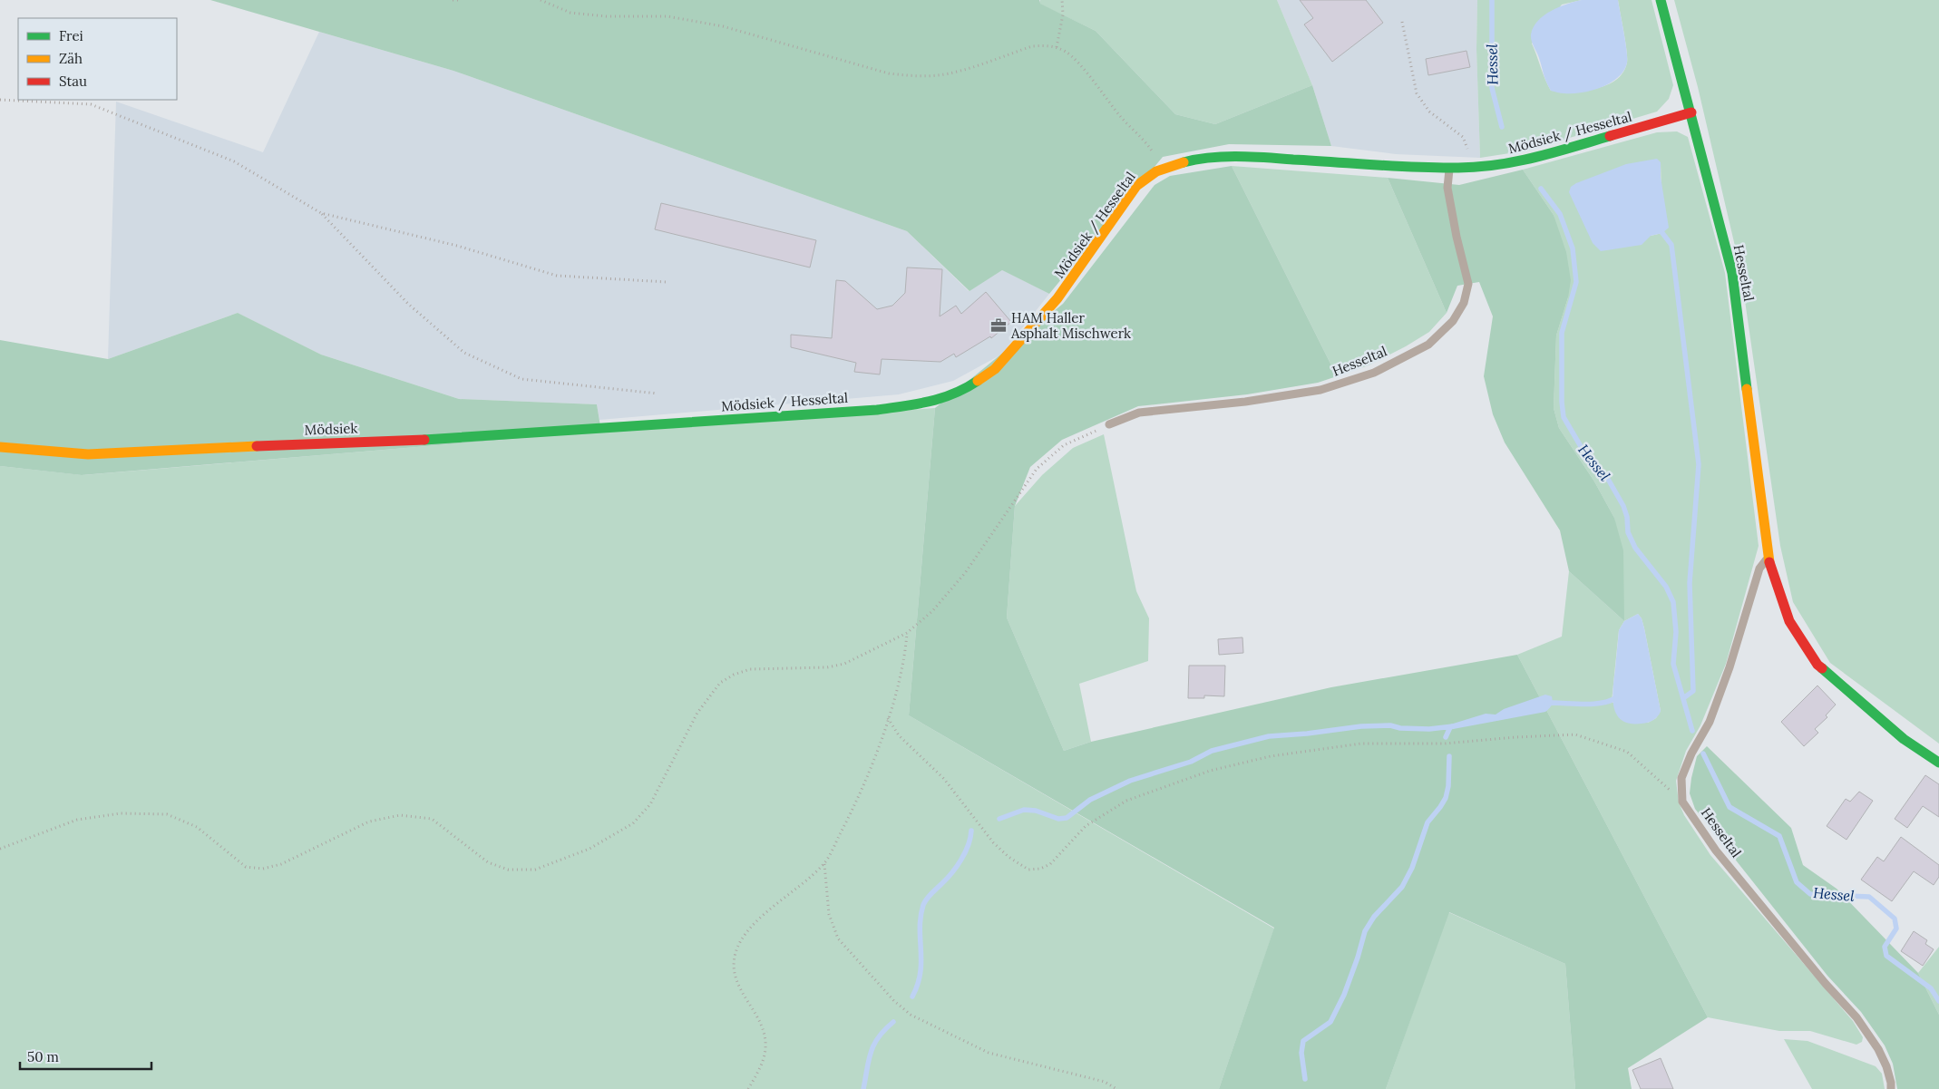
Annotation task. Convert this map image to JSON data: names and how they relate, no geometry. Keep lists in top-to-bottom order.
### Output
{
  "streets": {
    "street": ["Mödsiek / Hesseltal", "Hesseltal", "Mödsiek"]
  },
  "crossings": [
    ["Mödsiek / Hesseltal", "Hesseltal"],
    ["Mödsiek / Hesseltal", "Mödsiek"]
  ],
  "water": ["Hessel"],
  "places": {
    "office": ["HAM Haller Asphalt Mischwerk"]
  },
  "legend": ["Frei", "Zäh", "Stau"],
  "scale_bar": "50 m"
}
